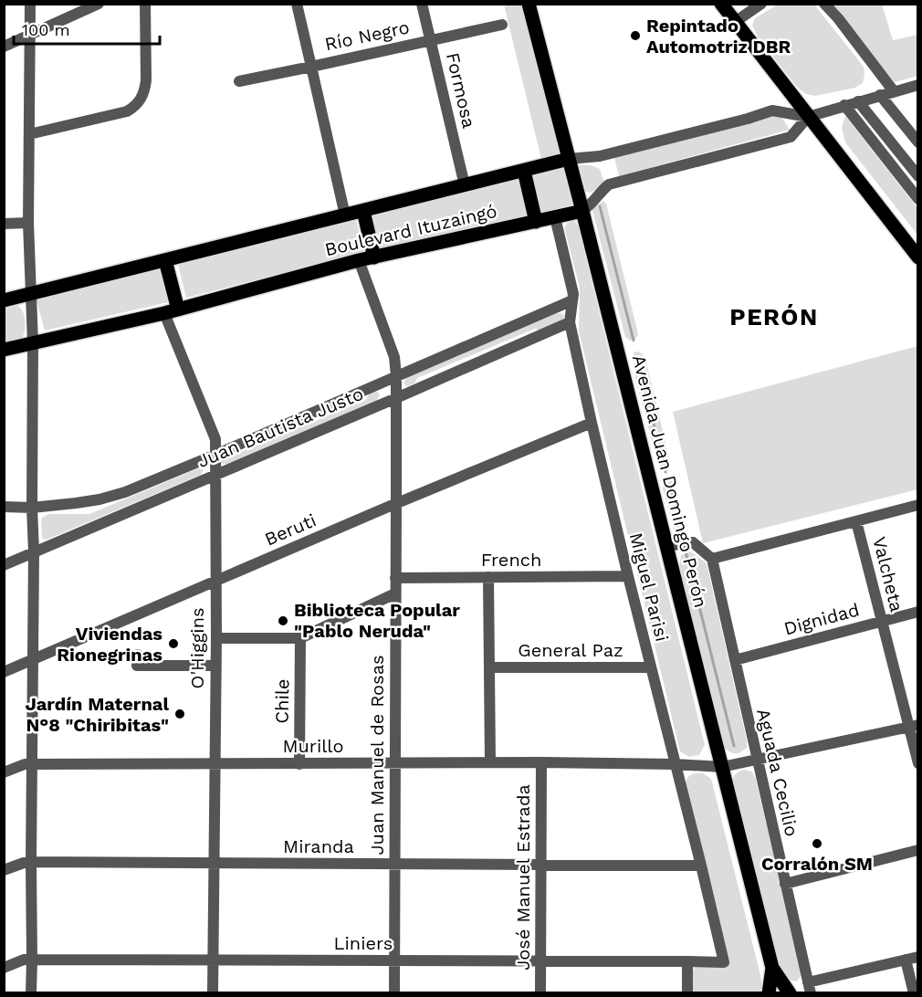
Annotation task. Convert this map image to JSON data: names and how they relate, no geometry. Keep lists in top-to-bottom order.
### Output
{
  "streets": {
    "main road": ["Boulevard Ituzaingó", "Avenida Juan Domingo Perón"],
    "street": [
      "Río Negro",
      "Formosa",
      "Juan Bautista Justo",
      "Beruti",
      "French",
      "Valcheta",
      "Miguel Parisi",
      "Dignidad",
      "O'Higgins",
      "General Paz",
      "Chile",
      "Murillo",
      "Juan Manuel de Rosas",
      "Aguada Cecilio",
      "Miranda",
      "José Manuel Estrada",
      "Liniers"
    ]
  },
  "crossings": [
    ["Río Negro", "Formosa"],
    ["Formosa", "Boulevard Ituzaingó"],
    ["Boulevard Ituzaingó", "Avenida Juan Domingo Perón"],
    ["Boulevard Ituzaingó", "Miguel Parisi"],
    ["Boulevard Ituzaingó", "O'Higgins"],
    ["Boulevard Ituzaingó", "Juan Manuel de Rosas"],
    ["Juan Bautista Justo", "Miguel Parisi"],
    ["Juan Bautista Justo", "O'Higgins"],
    ["Juan Bautista Justo", "Juan Manuel de Rosas"],
    ["Avenida Juan Domingo Perón", "Murillo"],
    ["Beruti", "Miguel Parisi"],
    ["Beruti", "O'Higgins"],
    ["Beruti", "Juan Manuel de Rosas"],
    ["French", "Miguel Parisi"],
    ["French", "Juan Manuel de Rosas"],
    ["Valcheta", "Dignidad"],
    ["Valcheta", "Murillo"],
    ["Miguel Parisi", "General Paz"],
    ["Miguel Parisi", "Murillo"],
    ["Miguel Parisi", "Miranda"],
    ["Miguel Parisi", "Liniers"],
    ["Dignidad", "Aguada Cecilio"],
    ["O'Higgins", "Murillo"],
    ["O'Higgins", "Miranda"],
    ["O'Higgins", "Liniers"],
    ["Chile", "Murillo"],
    ["Murillo", "Juan Manuel de Rosas"],
    ["Murillo", "Aguada Cecilio"],
    ["Murillo", "José Manuel Estrada"],
    ["Juan Manuel de Rosas", "Miranda"],
    ["Juan Manuel de Rosas", "Liniers"],
    ["Miranda", "José Manuel Estrada"],
    ["José Manuel Estrada", "Liniers"]
  ],
  "districts": ["PERÓN"],
  "places": [
    "Repintado Automotriz DBR",
    "Biblioteca Popular \"Pablo Neruda\"",
    "Viviendas Rionegrinas",
    "Jardín Maternal N°8 \"Chiribitas\"",
    "Corralón SM"
  ],
  "scale_bar": "100 m"
}
